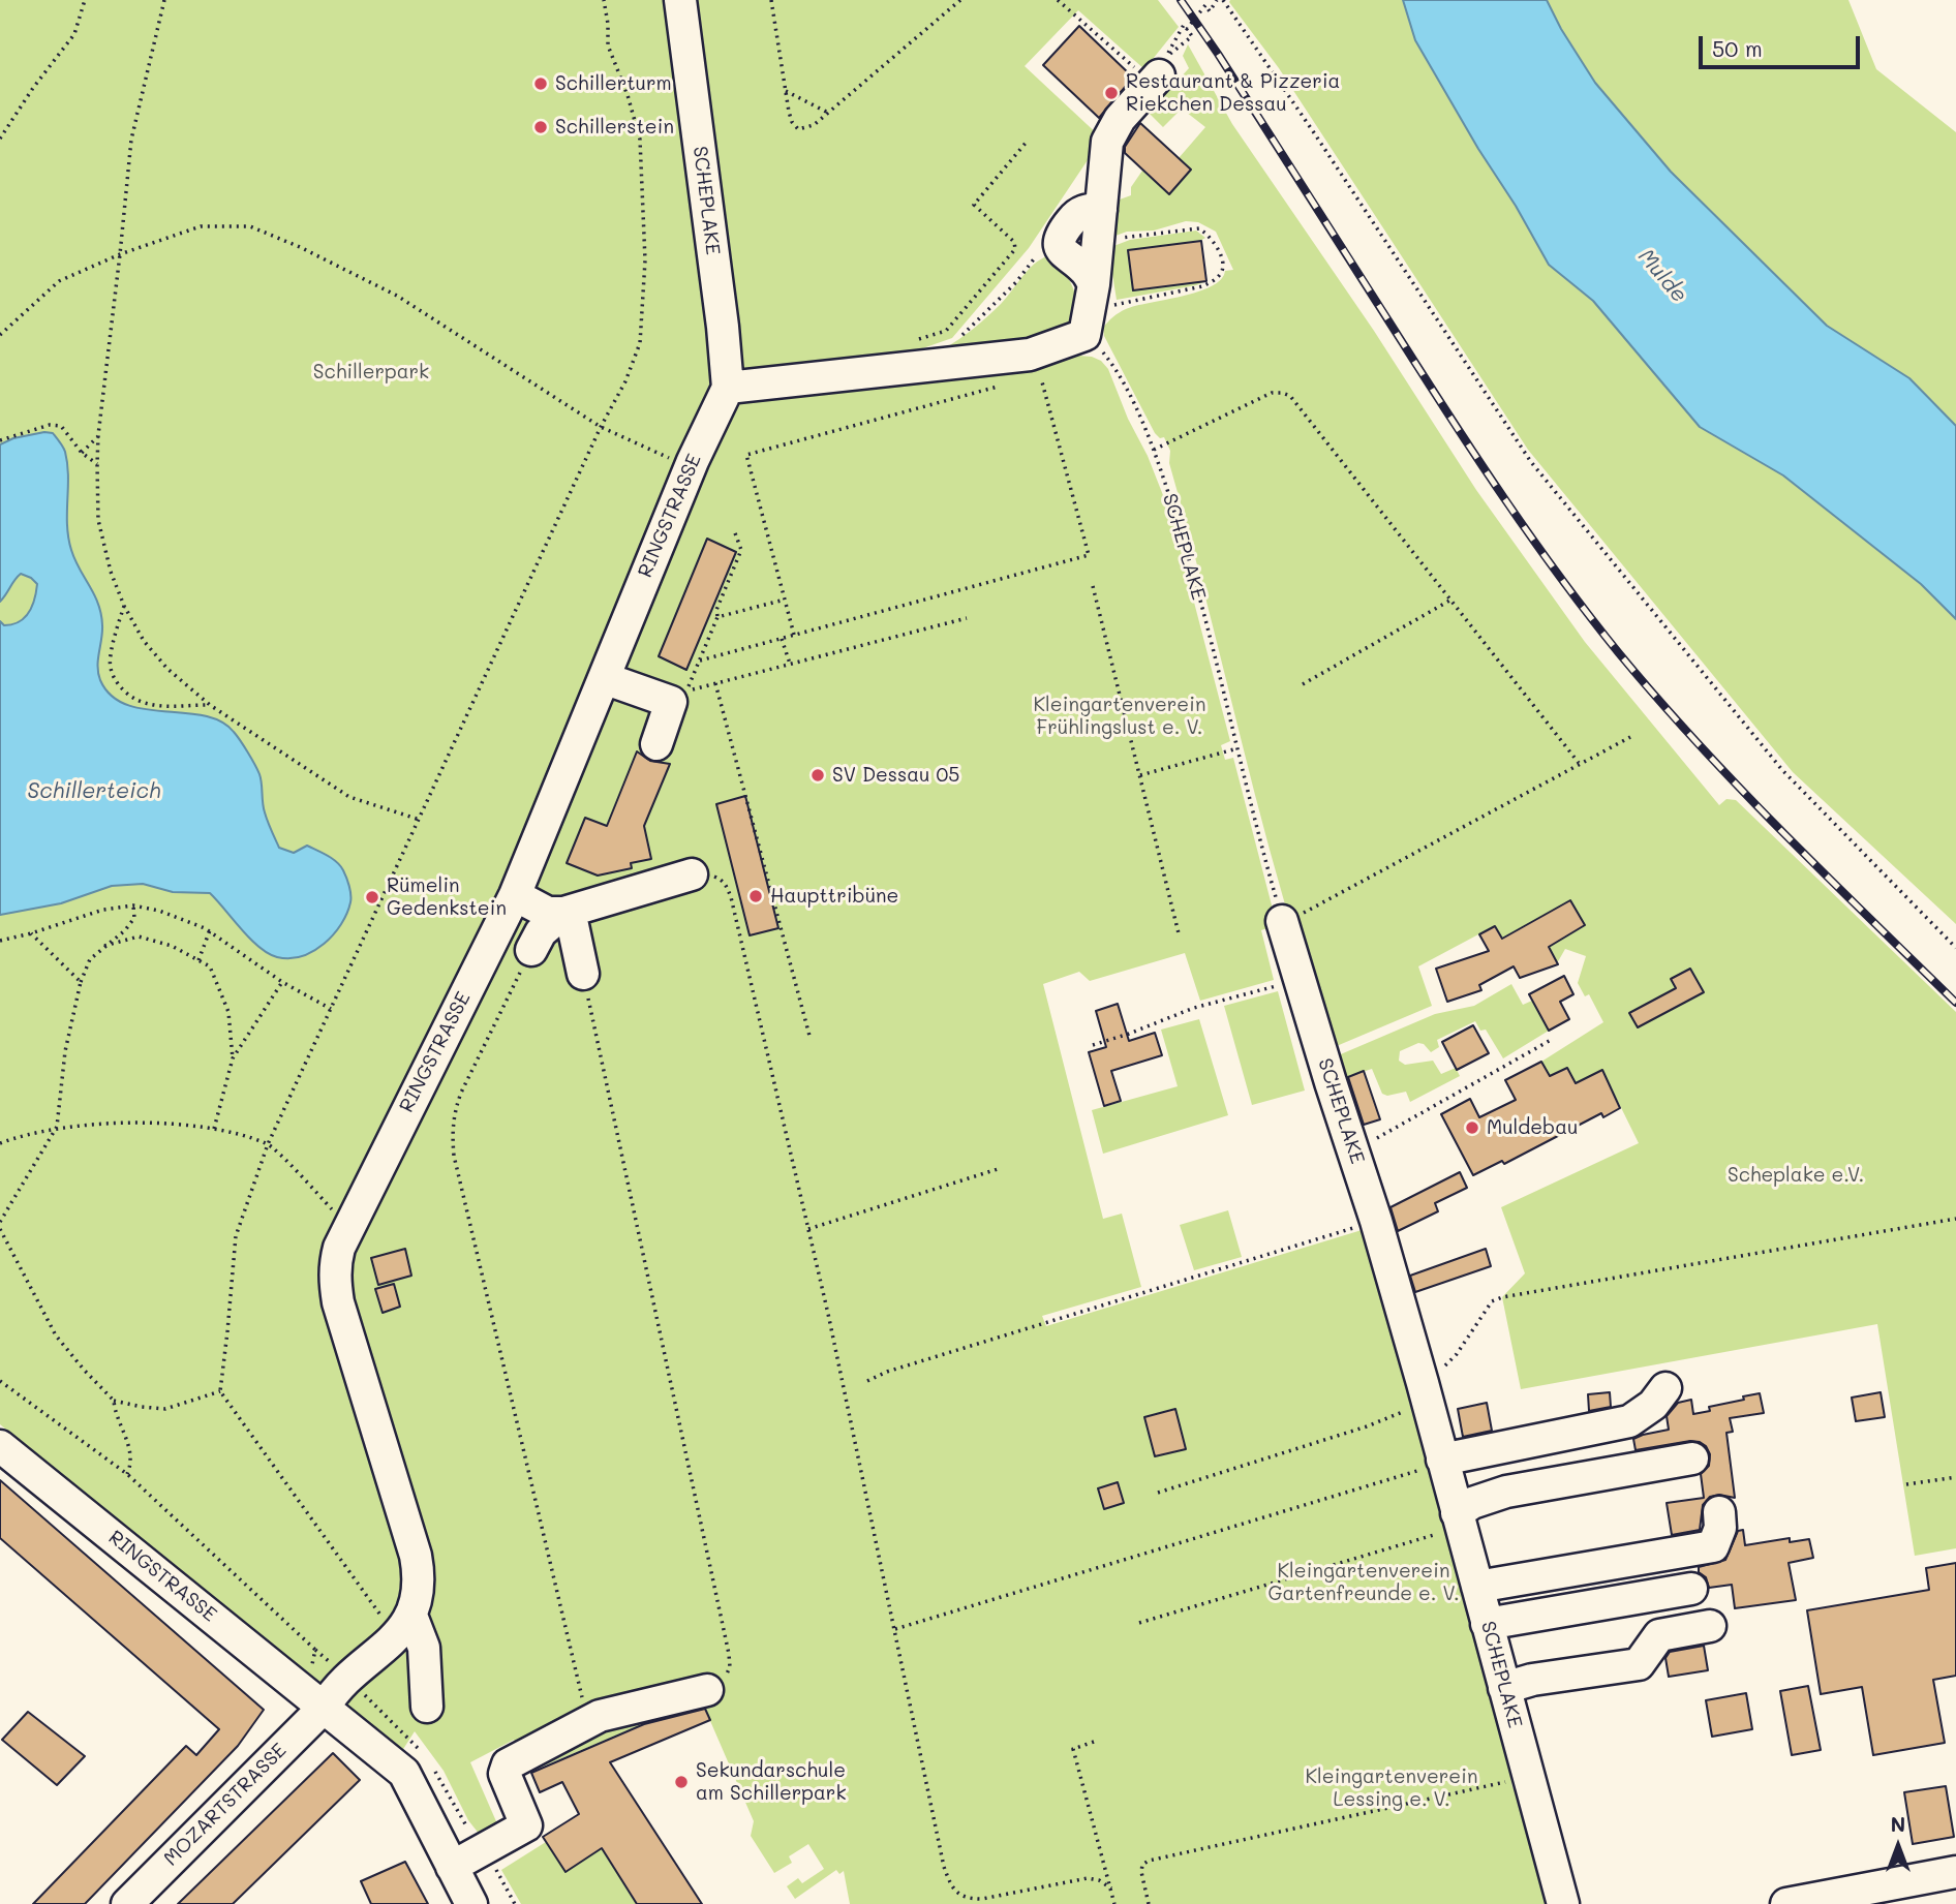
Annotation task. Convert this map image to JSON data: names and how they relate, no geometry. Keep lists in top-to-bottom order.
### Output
{
  "streets": {
    "street": ["SCHEPLAKE", "RINGSTRASSE", "MOZARTSTRASSE"]
  },
  "crossings": [
    ["SCHEPLAKE", "RINGSTRASSE"],
    ["RINGSTRASSE", "MOZARTSTRASSE"]
  ],
  "water": ["Mulde", "Schillerteich"],
  "parks": [
    "Schillerpark",
    "Kleingartenverein Frühlingslust e. V.",
    "Scheplake e.V.",
    "Kleingartenverein Gartenfreunde e. V.",
    "Kleingartenverein Lessing e. V."
  ],
  "places": [
    "Schillerturm",
    "Restaurant & Pizzeria Riekchen Dessau",
    "Schillerstein",
    "SV Dessau 05",
    "Haupttribüne",
    "Rümelin Gedenkstein",
    "Muldebau",
    "Sekundarschule am Schillerpark"
  ],
  "scale_bar": "50 m",
  "north": "top"
}
